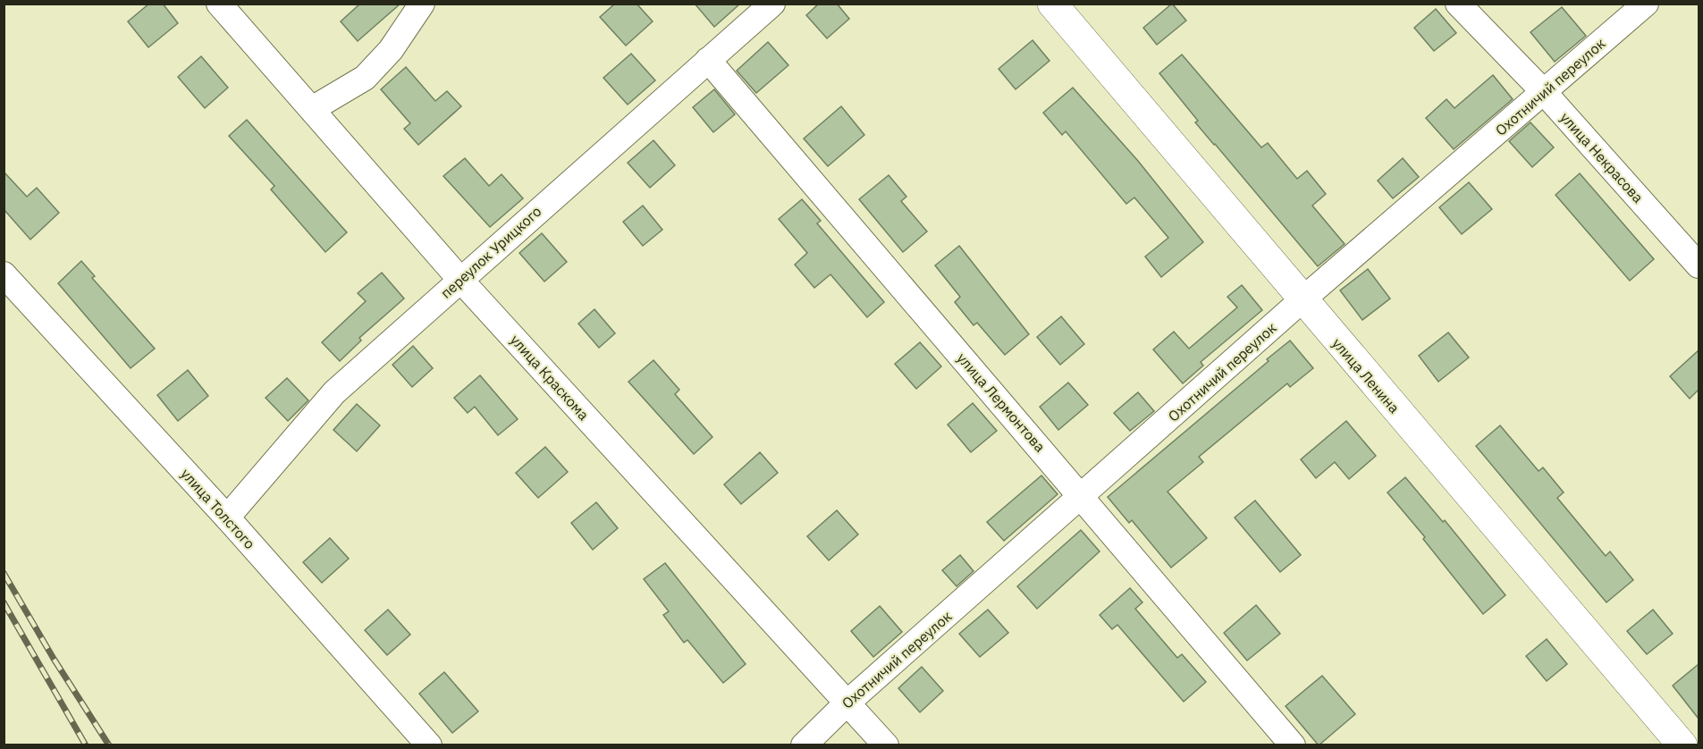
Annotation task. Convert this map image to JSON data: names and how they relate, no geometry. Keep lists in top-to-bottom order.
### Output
{
  "streets": {
    "main road": ["улица Ленина"],
    "street": [
      "Охотничий переулок",
      "улица Некрасова",
      "переулок Урицкого",
      "улица Краскома",
      "улица Лермонтова",
      "улица Толстого"
    ]
  },
  "crossings": [
    ["Охотничий переулок", "улица Некрасова"],
    ["Охотничий переулок", "улица Ленина"],
    ["Охотничий переулок", "улица Краскома"],
    ["Охотничий переулок", "улица Лермонтова"],
    ["переулок Урицкого", "улица Краскома"],
    ["переулок Урицкого", "улица Лермонтова"],
    ["переулок Урицкого", "улица Толстого"]
  ]
}
